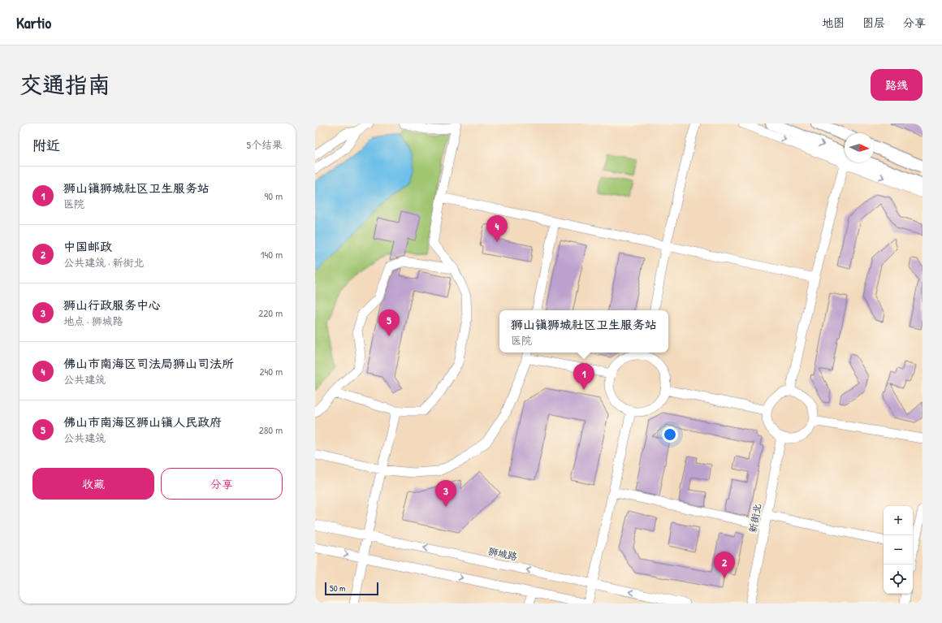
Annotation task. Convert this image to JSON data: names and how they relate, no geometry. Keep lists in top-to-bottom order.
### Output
{
  "streets": {
    "street": ["新街北", "狮城路"]
  },
  "scale_bar": "50 m",
  "north": "right",
  "page": {
    "header": "Kartio",
    "nav": ["地图", "图层", "分享"],
    "title": "交通指南",
    "buttons": [
      "路线",
      ["收藏", "分享"]
    ],
    "heading": ["附近", "5个结果"],
    "list": [
      {
        "mark": "1",
        "name": "狮山镇狮城社区卫生服务站",
        "note": "医院",
        "value": "90 m"
      },
      {
        "mark": "2",
        "name": "中国邮政",
        "note": "公共建筑 · 新街北",
        "value": "140 m"
      },
      {
        "mark": "3",
        "name": "狮山行政服务中心",
        "note": "地点 · 狮城路",
        "value": "220 m"
      },
      {
        "mark": "4",
        "name": "佛山市南海区司法局狮山司法所",
        "note": "公共建筑",
        "value": "240 m"
      },
      {
        "mark": "5",
        "name": "佛山市南海区狮山镇人民政府",
        "note": "公共建筑",
        "value": "280 m"
      }
    ],
    "pins": [
      "4",
      "5",
      "1",
      "3",
      "2"
    ],
    "popup": ["狮山镇狮城社区卫生服务站", "医院"],
    "map_buttons": ["+", "−"],
    "scale": "50 m"
  }
}
